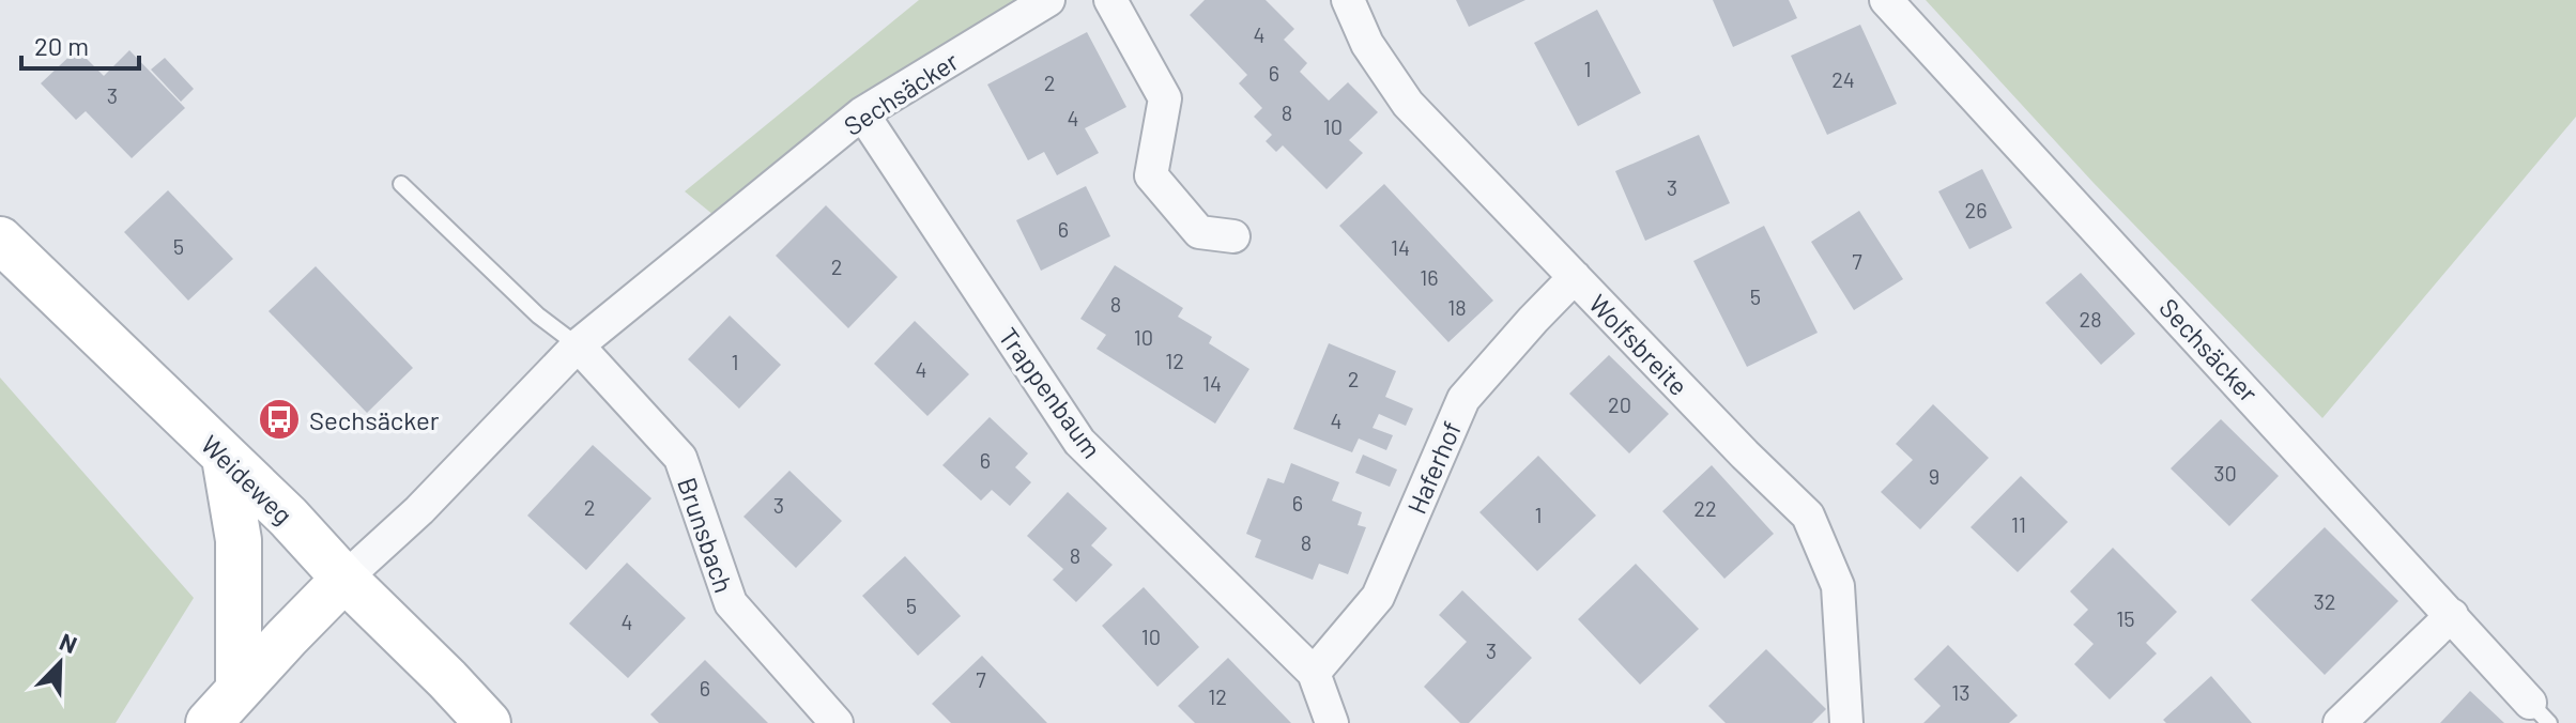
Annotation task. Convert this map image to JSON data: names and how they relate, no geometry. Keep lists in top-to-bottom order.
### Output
{
  "streets": {
    "main road": ["Weideweg"],
    "street": [
      "Sechsäcker",
      "Wolfsbreite",
      "Trappenbaum",
      "Haferhof",
      "Brunsbach"
    ]
  },
  "crossings": [
    ["Sechsäcker", "Trappenbaum"],
    ["Sechsäcker", "Weideweg"],
    ["Sechsäcker", "Brunsbach"],
    ["Wolfsbreite", "Haferhof"],
    ["Trappenbaum", "Haferhof"]
  ],
  "places": {
    "bus stop": ["Sechsäcker"]
  },
  "house_numbers": [
    "4",
    "1",
    "6",
    "24",
    "2",
    "3",
    "8",
    "4",
    "10",
    "3",
    "26",
    "6",
    "5",
    "14",
    "7",
    "2",
    "16",
    "5",
    "8",
    "18",
    "28",
    "10",
    "12",
    "1",
    "4",
    "2",
    "14",
    "20",
    "4",
    "6",
    "30",
    "9",
    "6",
    "3",
    "2",
    "22",
    "1",
    "11",
    "8",
    "8",
    "32",
    "5",
    "15",
    "4",
    "10",
    "3",
    "7",
    "6",
    "13",
    "12"
  ],
  "scale_bar": "20 m",
  "north": "top right"
}
